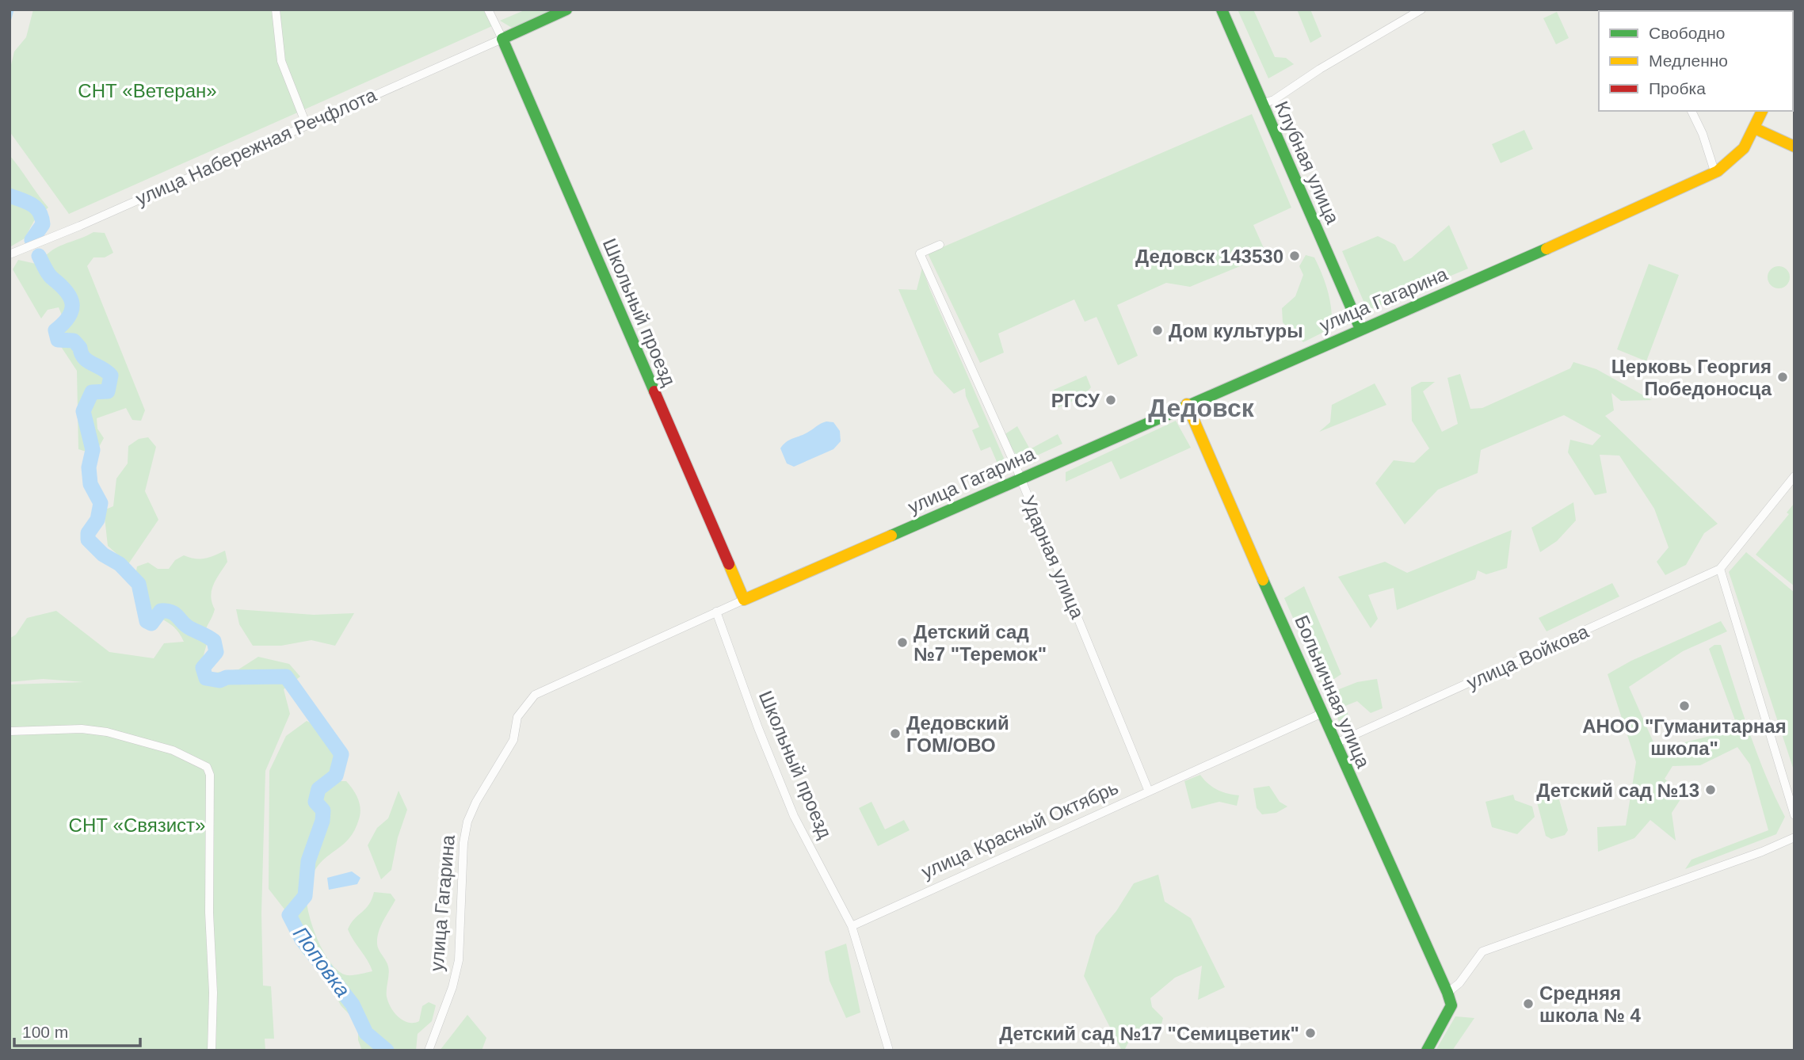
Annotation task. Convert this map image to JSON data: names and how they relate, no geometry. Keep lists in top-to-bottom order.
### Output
{
  "streets": {
    "street": [
      "улица Набережная Речфлота",
      "Клубная улица",
      "улица Гагарина",
      "Школьный проезд",
      "Ударная улица",
      "улица Войкова",
      "Больничная улица",
      "улица Красный Октябрь"
    ]
  },
  "crossings": [
    ["улица Набережная Речфлота", "Школьный проезд"],
    ["Клубная улица", "улица Гагарина"],
    ["улица Гагарина", "Школьный проезд"],
    ["улица Гагарина", "Ударная улица"],
    ["улица Гагарина", "Больничная улица"],
    ["Школьный проезд", "улица Красный Октябрь"],
    ["Ударная улица", "улица Красный Октябрь"],
    ["улица Войкова", "Больничная улица"],
    ["Больничная улица", "улица Красный Октябрь"]
  ],
  "districts": ["Дедовск"],
  "water": ["Поповка"],
  "parks": ["СНТ «Ветеран»", "СНТ «Связист»"],
  "places": [
    "Дедовск 143530",
    "Дом культуры",
    "Церковь Георгия Победоносца",
    "РГСУ",
    "Детский сад №7 \"Теремок\"",
    "АНОО \"Гуманитарная школа\"",
    "Дедовский ГОМ/ОВО",
    "Детский сад №13",
    "Средняя школа № 4",
    "Детский сад №17 \"Семицветик\""
  ],
  "legend": ["Свободно", "Медленно", "Пробка"],
  "scale_bar": "100 m"
}
